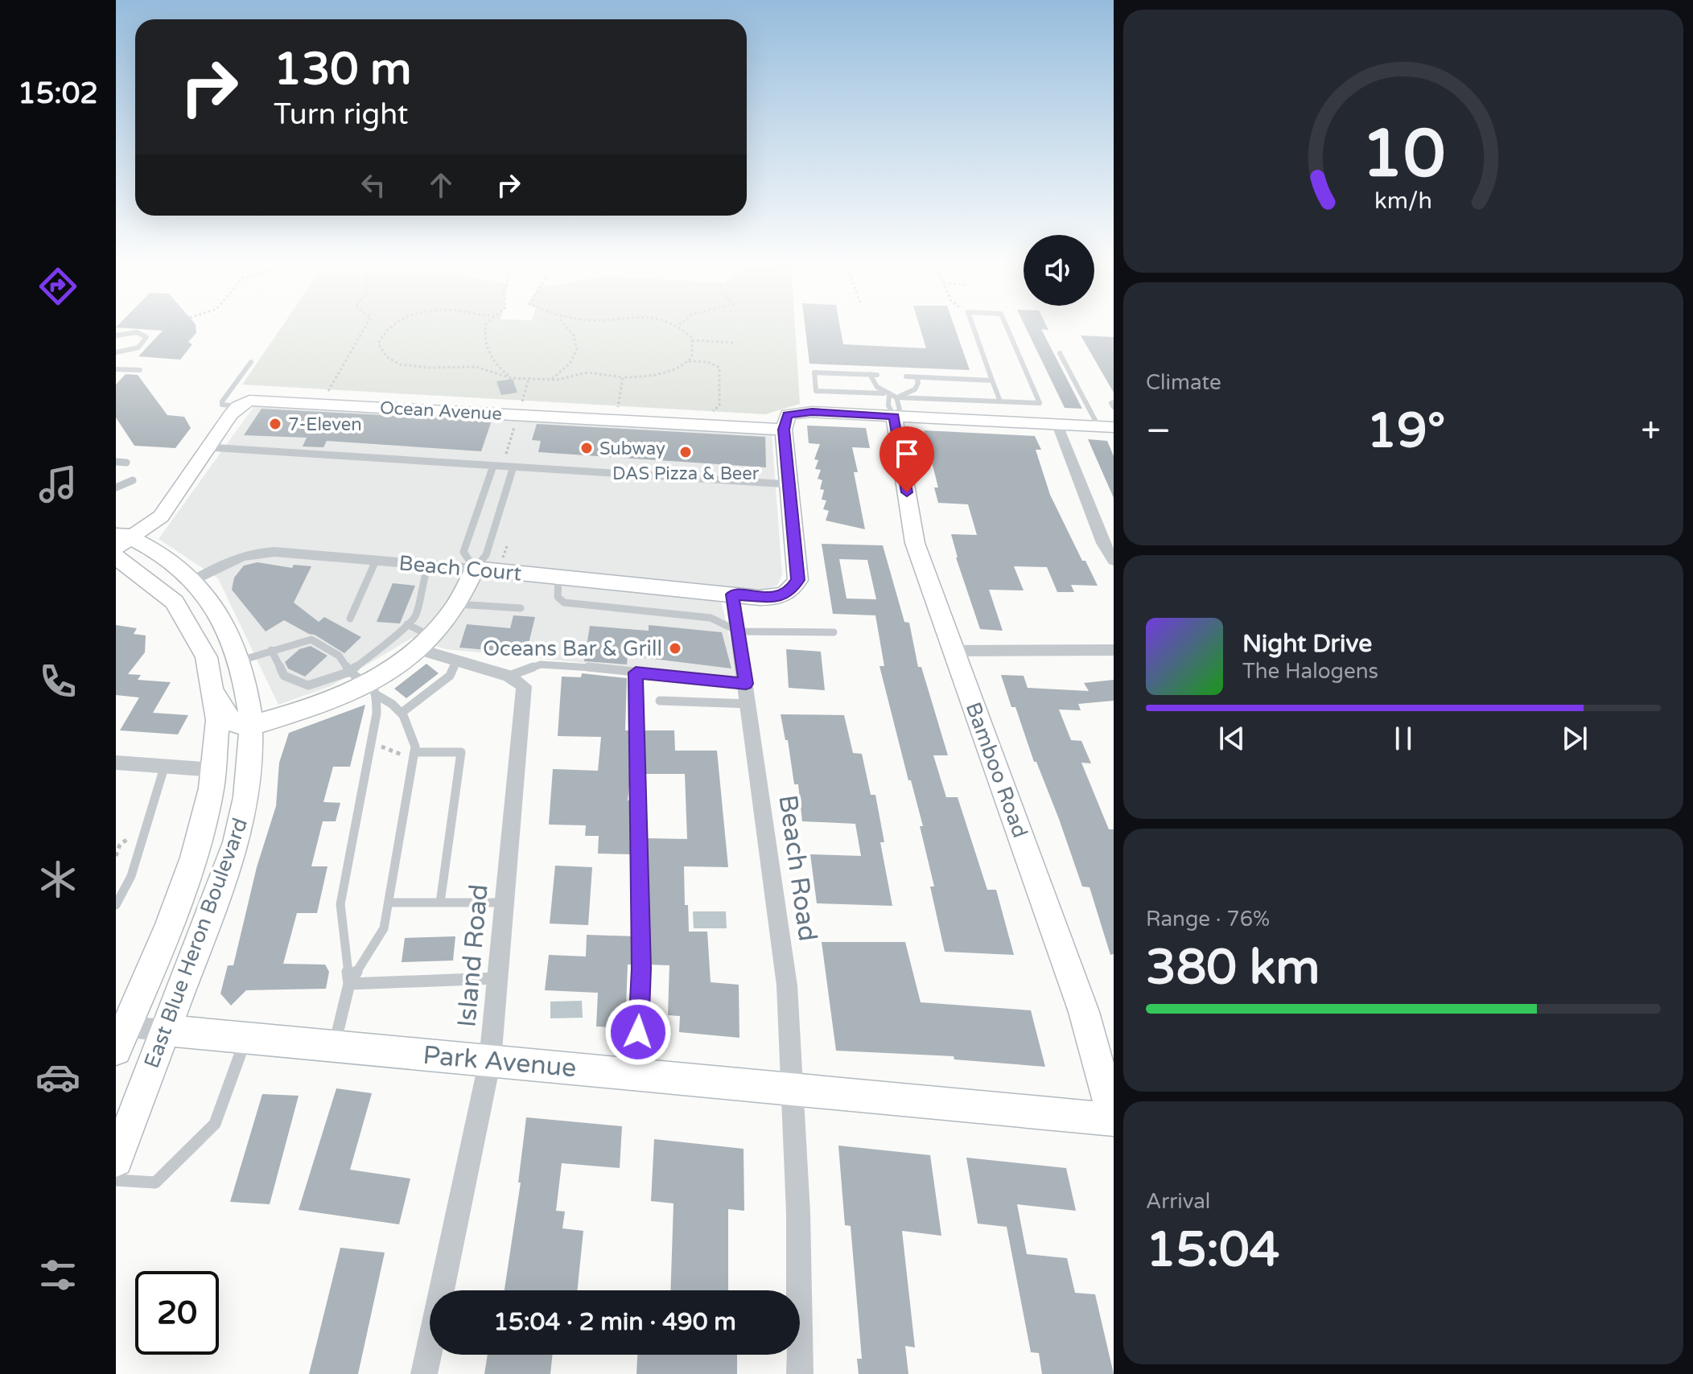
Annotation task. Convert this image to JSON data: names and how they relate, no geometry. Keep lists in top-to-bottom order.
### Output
{
  "streets": {
    "street": [
      "Ocean Avenue",
      "Beach Court",
      "Bamboo Road",
      "Beach Road",
      "East Blue Heron Boulevard",
      "Island Road",
      "Park Avenue"
    ]
  },
  "crossings": [
    ["Beach Court", "Beach Road"],
    ["Beach Court", "East Blue Heron Boulevard"],
    ["Bamboo Road", "Park Avenue"],
    ["Beach Road", "Park Avenue"],
    ["East Blue Heron Boulevard", "Park Avenue"],
    ["Island Road", "Park Avenue"]
  ],
  "places": [
    "7-Eleven",
    "Subway",
    "DAS Pizza & Beer",
    "Oceans Bar & Grill"
  ],
  "page": {
    "tabs": "15:02",
    "turn": ["130 m", "Turn right"],
    "tile": [
      "Climate",
      ["Range · 76%", "380 km"],
      ["Arrival", "15:04"]
    ],
    "heat": ["−", "19°", "+"],
    "song": ["Night Drive", "The Halogens"],
    "limit": "20",
    "trip": "15:04 · 2 min · 490 m",
    "gauge": ["10", "km/h"]
  }
}
